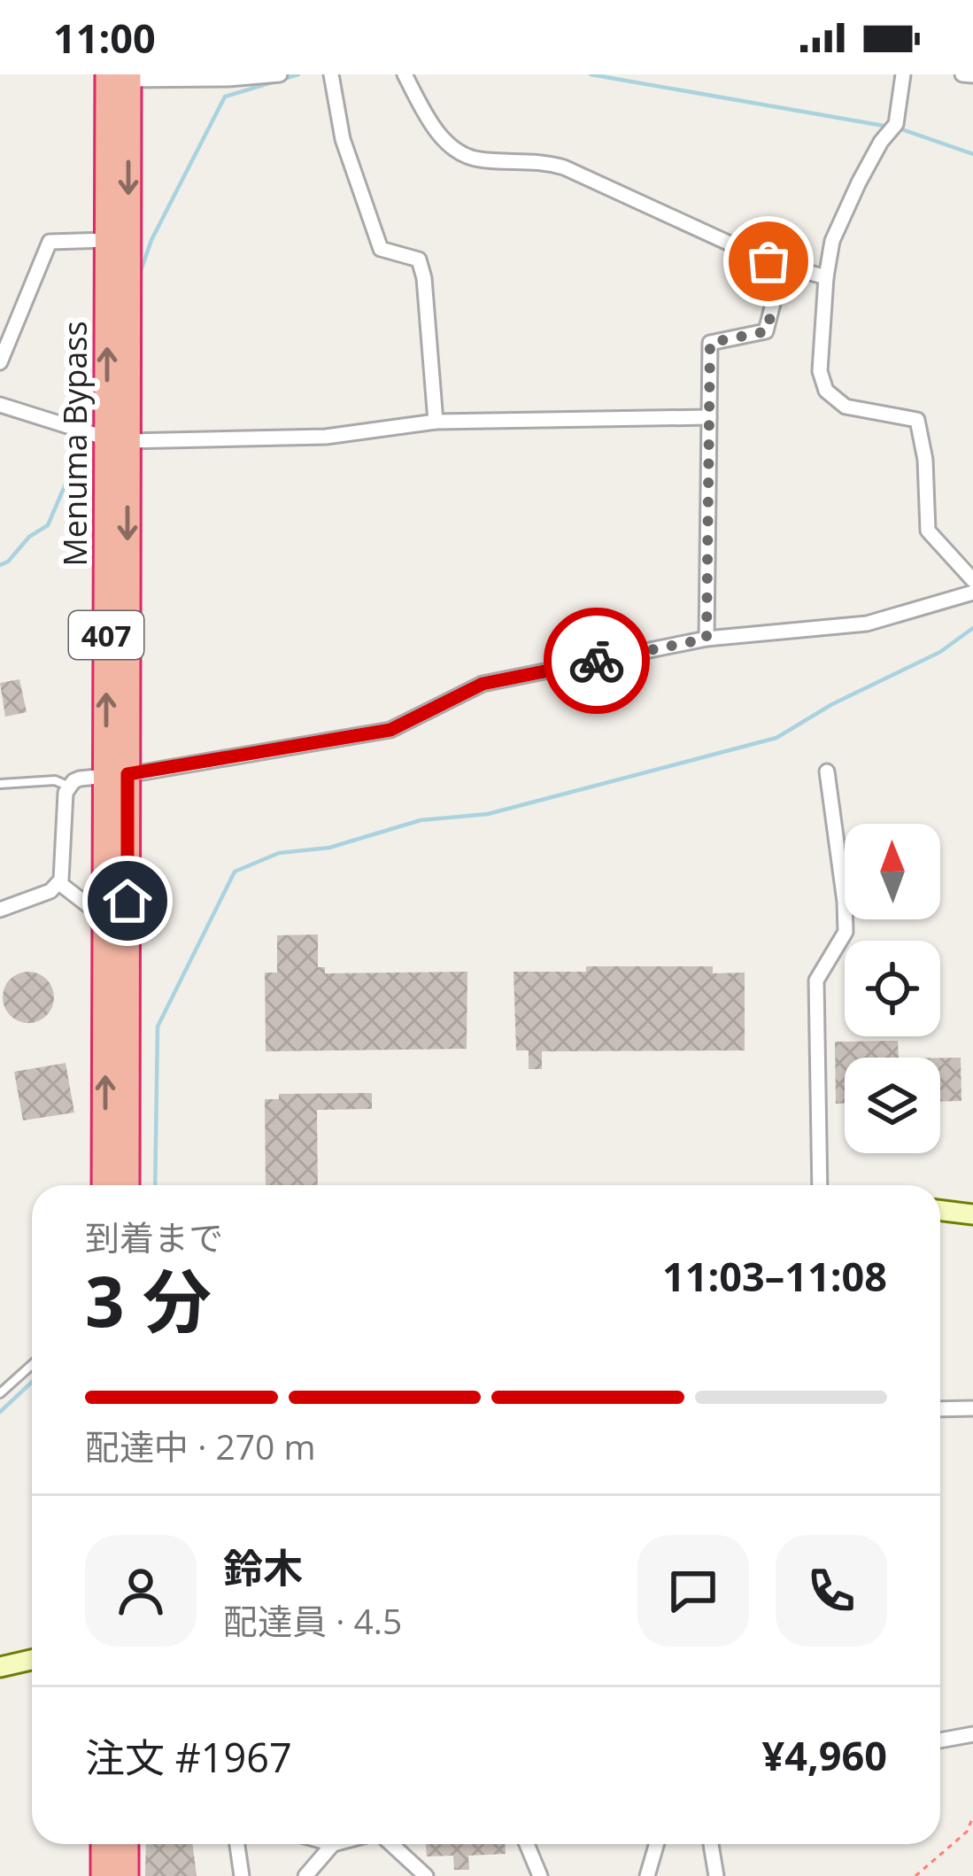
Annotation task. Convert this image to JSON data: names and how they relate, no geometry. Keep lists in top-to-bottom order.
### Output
{
  "streets": {
    "highway": ["Menuma Bypass", "407"]
  },
  "north": "top",
  "page": {
    "status": "11:00",
    "heading": ["3 分", "到着まで", "11:03–11:08"],
    "panel": [
      "鈴木",
      "配達員 · 4.5",
      "注文 #1967",
      "¥4,960"
    ],
    "bar": "配達中 · 270 m"
  }
}
